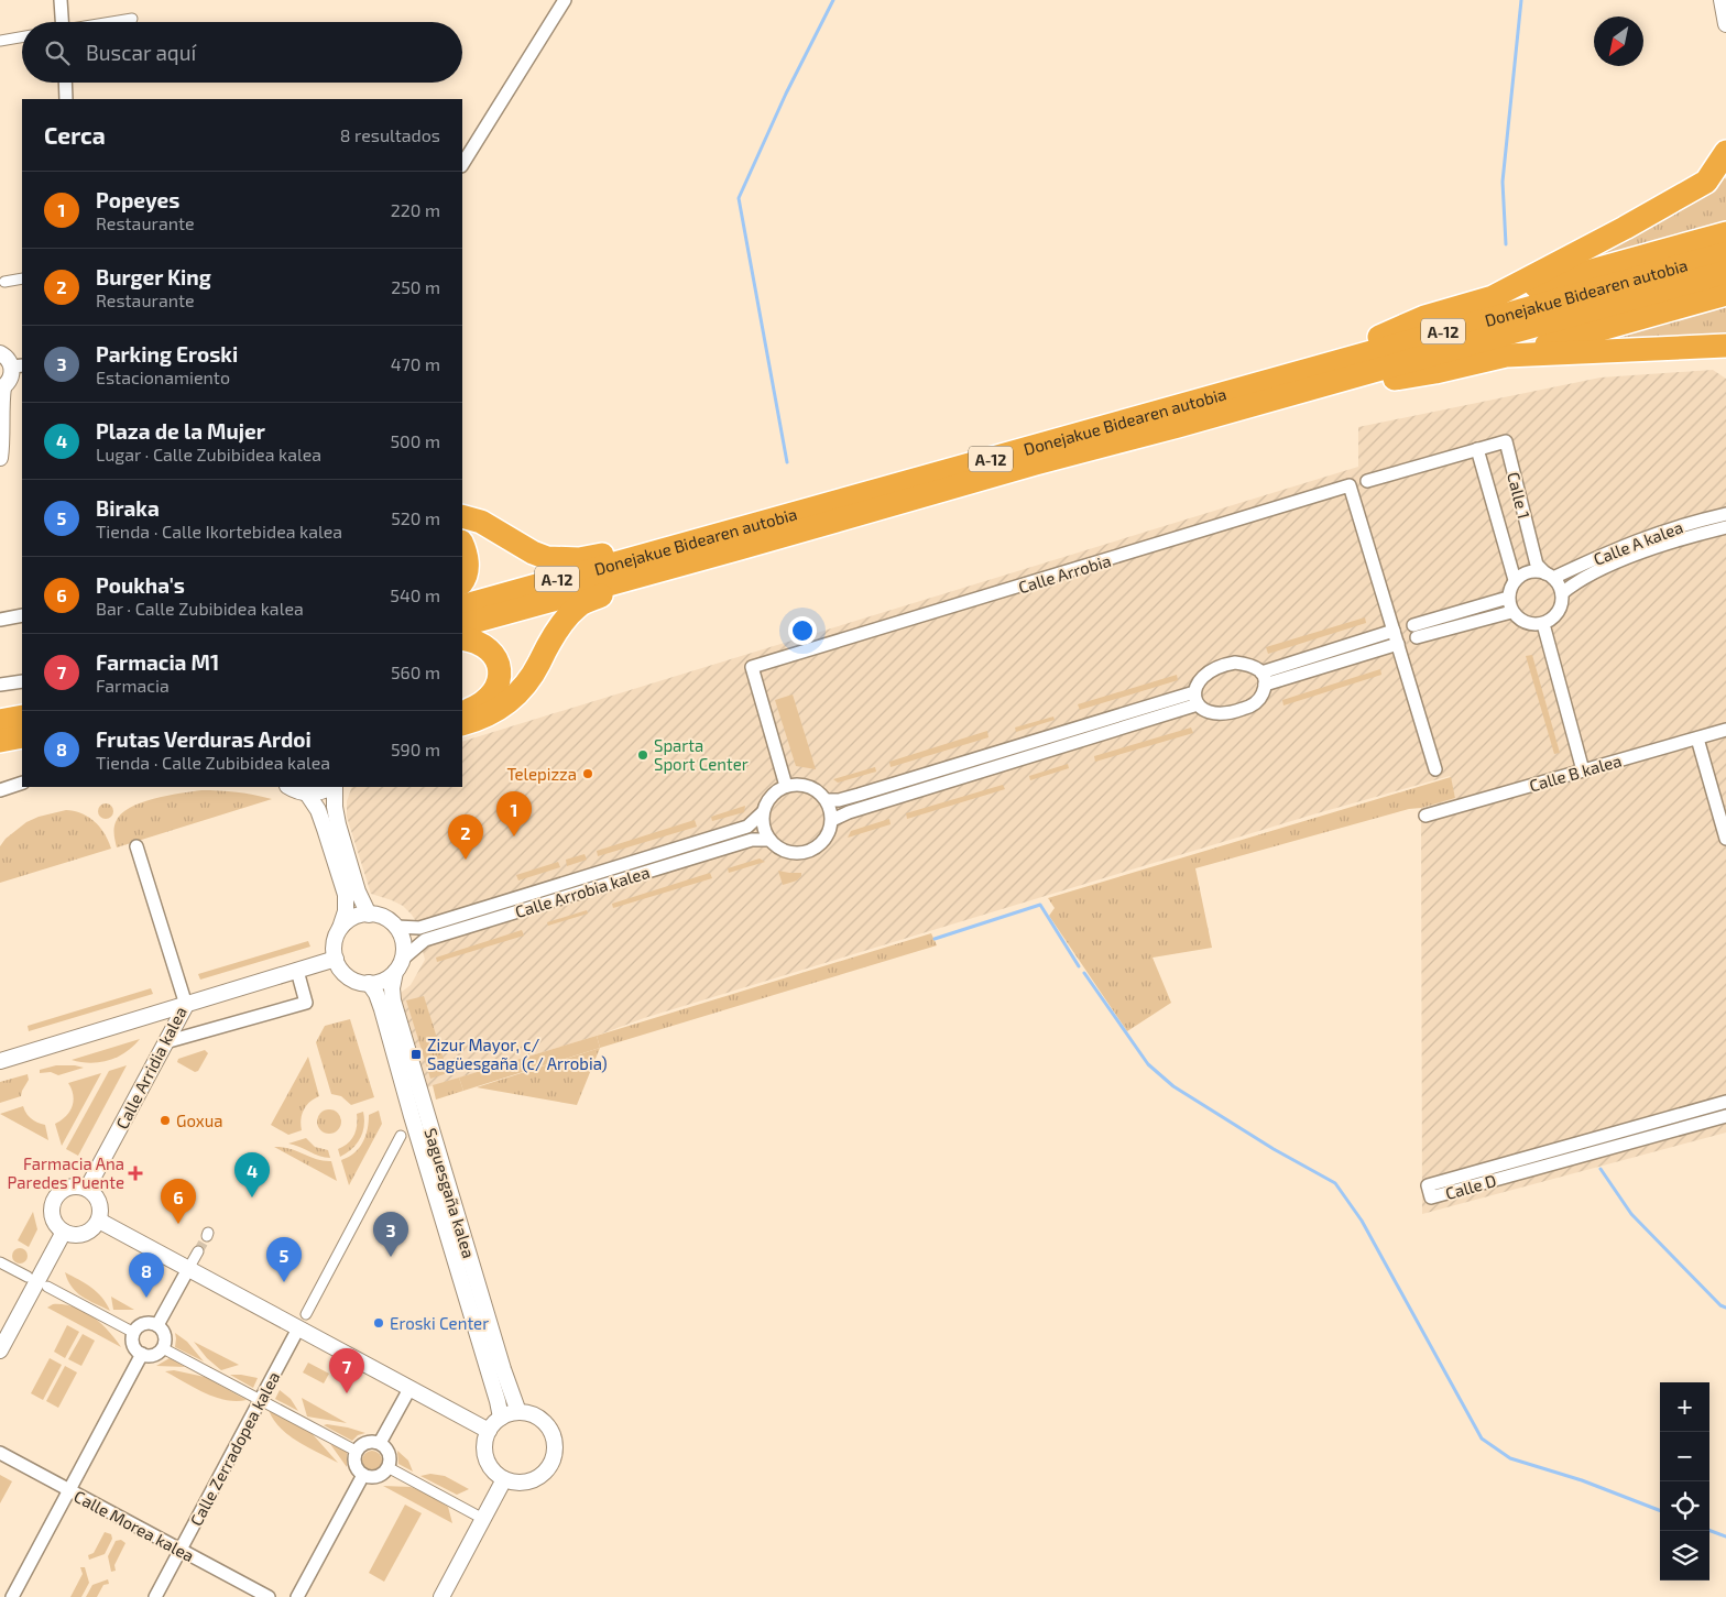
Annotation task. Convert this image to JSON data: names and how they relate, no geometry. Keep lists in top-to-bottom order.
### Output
{
  "streets": {
    "highway": ["Donejakue Bidearen autobia", "A-12"],
    "street": [
      "Calle 1",
      "Calle A kalea",
      "Calle Arrobia",
      "Calle B kalea",
      "Calle Arrobia kalea",
      "Calle Arridia kalea",
      "Calle D",
      "Saguesgaña kalea",
      "Calle Zerradopea kalea",
      "Calle Morea kalea"
    ]
  },
  "crossings": [
    ["Calle 1", "Calle A kalea"],
    ["Calle Arrobia", "Calle Arrobia kalea"],
    ["Calle Arrobia kalea", "Saguesgaña kalea"],
    ["Calle Zerradopea kalea", "Calle Morea kalea"]
  ],
  "places": {
    "other": [
      "Sparta Sport Center",
      "Telepizza",
      "Goxua",
      "Eroski Center"
    ],
    "transit": ["Zizur Mayor, c/ Sagüesgaña (c/ Arrobia)"],
    "health": ["Farmacia Ana Paredes Puente"]
  },
  "north": "bottom left",
  "page": {
    "search": "Buscar aquí",
    "heading": ["Cerca", "8 resultados"],
    "list": [
      {
        "mark": "1",
        "name": "Popeyes",
        "note": "Restaurante",
        "value": "220 m"
      },
      {
        "mark": "2",
        "name": "Burger King",
        "note": "Restaurante",
        "value": "250 m"
      },
      {
        "mark": "3",
        "name": "Parking Eroski",
        "note": "Estacionamiento",
        "value": "470 m"
      },
      {
        "mark": "4",
        "name": "Plaza de la Mujer",
        "note": "Lugar · Calle Zubibidea kalea",
        "value": "500 m"
      },
      {
        "mark": "5",
        "name": "Biraka",
        "note": "Tienda · Calle Ikortebidea kalea",
        "value": "520 m"
      },
      {
        "mark": "6",
        "name": "Poukha's",
        "note": "Bar · Calle Zubibidea kalea",
        "value": "540 m"
      },
      {
        "mark": "7",
        "name": "Farmacia M1",
        "note": "Farmacia",
        "value": "560 m"
      },
      {
        "mark": "8",
        "name": "Frutas Verduras Ardoi",
        "note": "Tienda · Calle Zubibidea kalea",
        "value": "590 m"
      }
    ],
    "pins": [
      "1",
      "2",
      "4",
      "6",
      "3",
      "5",
      "8",
      "7"
    ],
    "map_buttons": ["+", "−"]
  }
}
